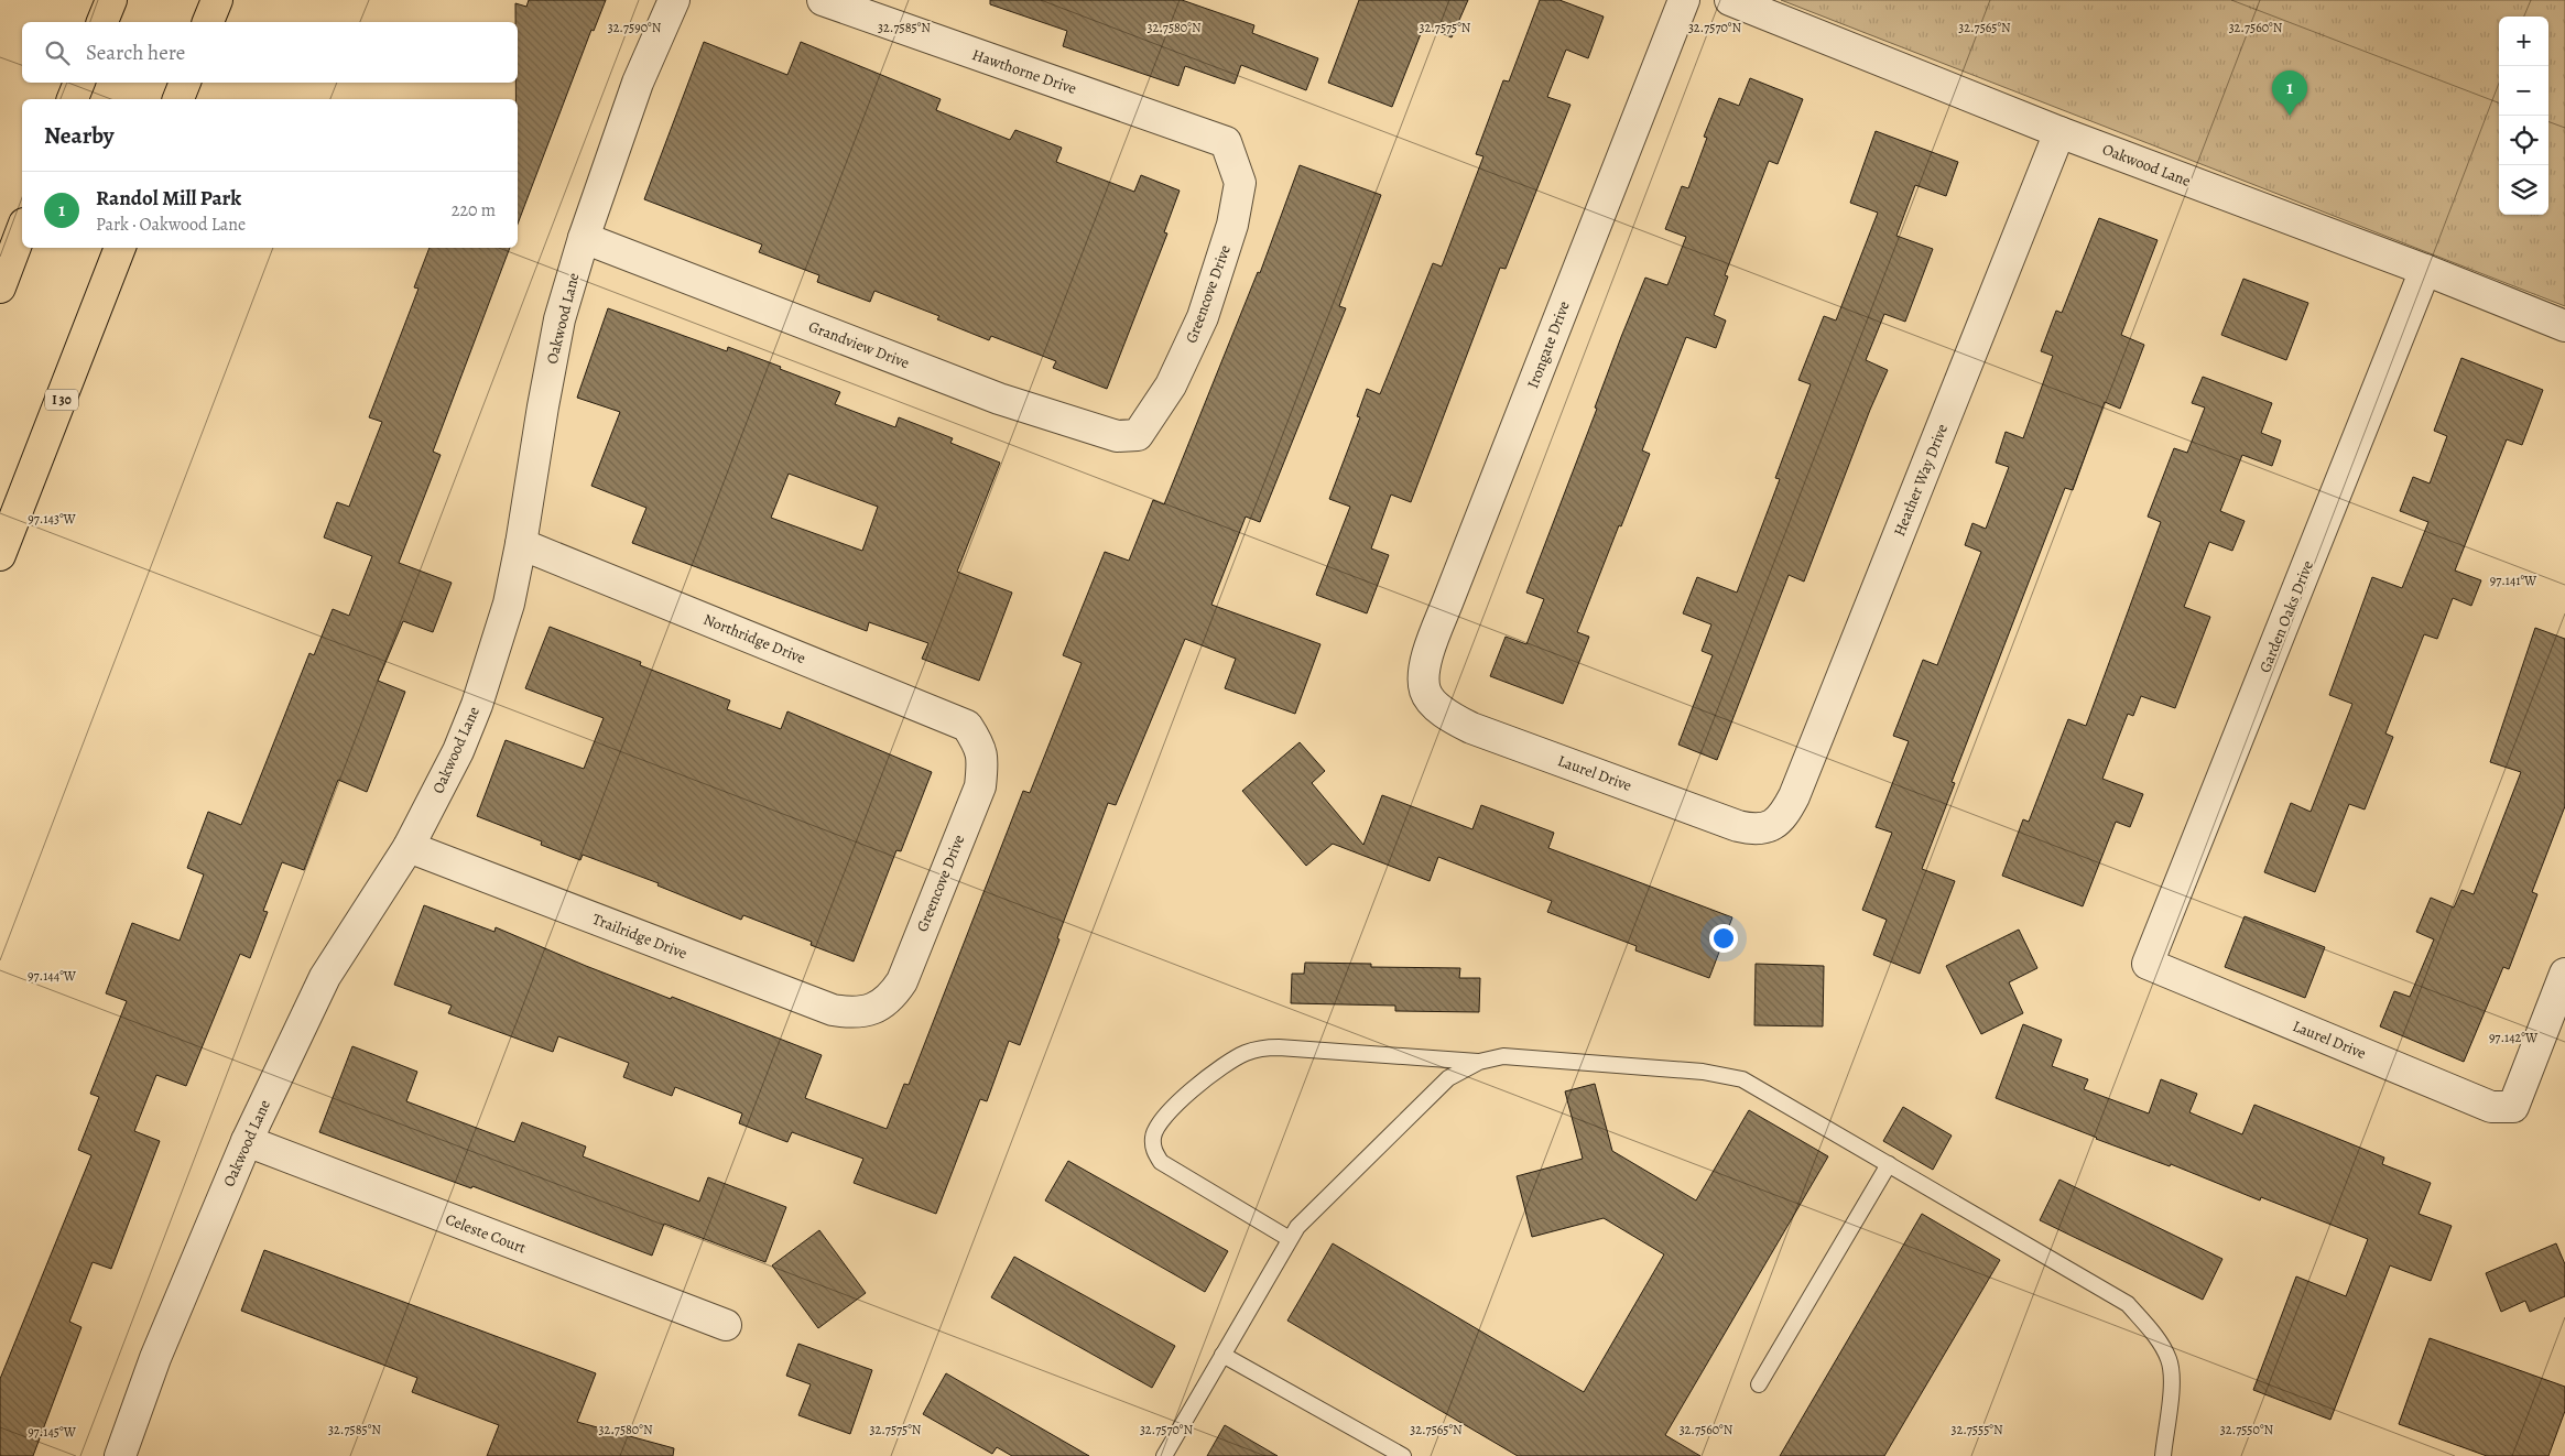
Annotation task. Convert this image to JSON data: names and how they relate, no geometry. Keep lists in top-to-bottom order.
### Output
{
  "streets": {
    "highway": ["I 30"],
    "street": [
      "Hawthorne Drive",
      "Oakwood Lane",
      "Greencove Drive",
      "Grandview Drive",
      "Irongate Drive",
      "Heather Way Drive",
      "Garden Oaks Drive",
      "Northridge Drive",
      "Laurel Drive",
      "Trailridge Drive",
      "Celeste Court"
    ]
  },
  "crossings": [
    ["Hawthorne Drive", "Greencove Drive"],
    ["Oakwood Lane", "Grandview Drive"],
    ["Oakwood Lane", "Heather Way Drive"],
    ["Oakwood Lane", "Garden Oaks Drive"],
    ["Oakwood Lane", "Northridge Drive"],
    ["Oakwood Lane", "Trailridge Drive"],
    ["Oakwood Lane", "Celeste Court"],
    ["Greencove Drive", "Grandview Drive"],
    ["Greencove Drive", "Northridge Drive"],
    ["Greencove Drive", "Trailridge Drive"],
    ["Irongate Drive", "Laurel Drive"],
    ["Heather Way Drive", "Laurel Drive"],
    ["Garden Oaks Drive", "Laurel Drive"]
  ],
  "page": {
    "map_buttons": ["+", "−"],
    "search": "Search here",
    "pins": "1",
    "heading": "Nearby",
    "list": [
      {
        "mark": "1",
        "name": "Randol Mill Park",
        "note": "Park · Oakwood Lane",
        "value": "220 m"
      }
    ]
  },
  "coordinates": [
    "32.7590°N",
    "32.7585°N",
    "32.7580°N",
    "32.7575°N",
    "32.7570°N",
    "32.7565°N",
    "32.7560°N",
    "97.143°W",
    "97.141°W",
    "97.144°W",
    "97.142°W",
    "32.7555°N",
    "32.7550°N",
    "97.145°W"
  ]
}
